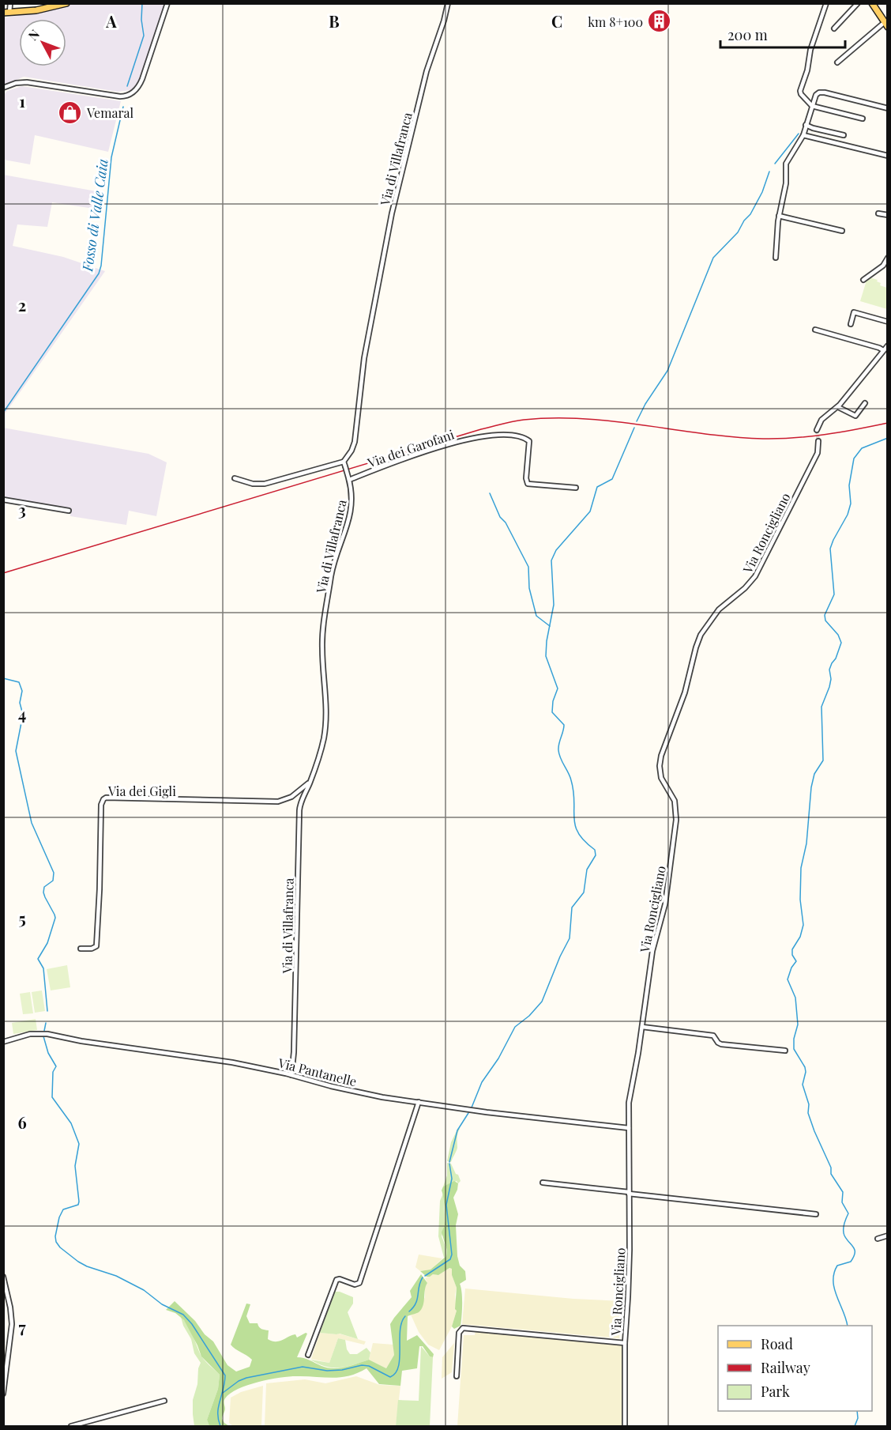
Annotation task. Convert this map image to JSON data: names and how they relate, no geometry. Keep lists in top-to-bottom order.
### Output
{
  "streets": {
    "street": [
      "Via di Villafranca",
      "Via dei Garofani",
      "Via Roncigliano",
      "Via dei Gigli",
      "Via Pantanelle"
    ]
  },
  "crossings": [
    ["Via di Villafranca", "Via dei Garofani"],
    ["Via di Villafranca", "Via dei Gigli"],
    ["Via di Villafranca", "Via Pantanelle"],
    ["Via Roncigliano", "Via Pantanelle"]
  ],
  "water": ["Fosso di Valle Caia"],
  "places": {
    "building": ["km 8+100"],
    "shop": ["Vemaral"]
  },
  "legend": ["Road", "Railway", "Park"],
  "scale_bar": "200 m",
  "north": "top left",
  "grid": {
    "columns": ["A", "B", "C"],
    "rows": [
      "1",
      "2",
      "3",
      "4",
      "5",
      "6",
      "7"
    ]
  }
}
